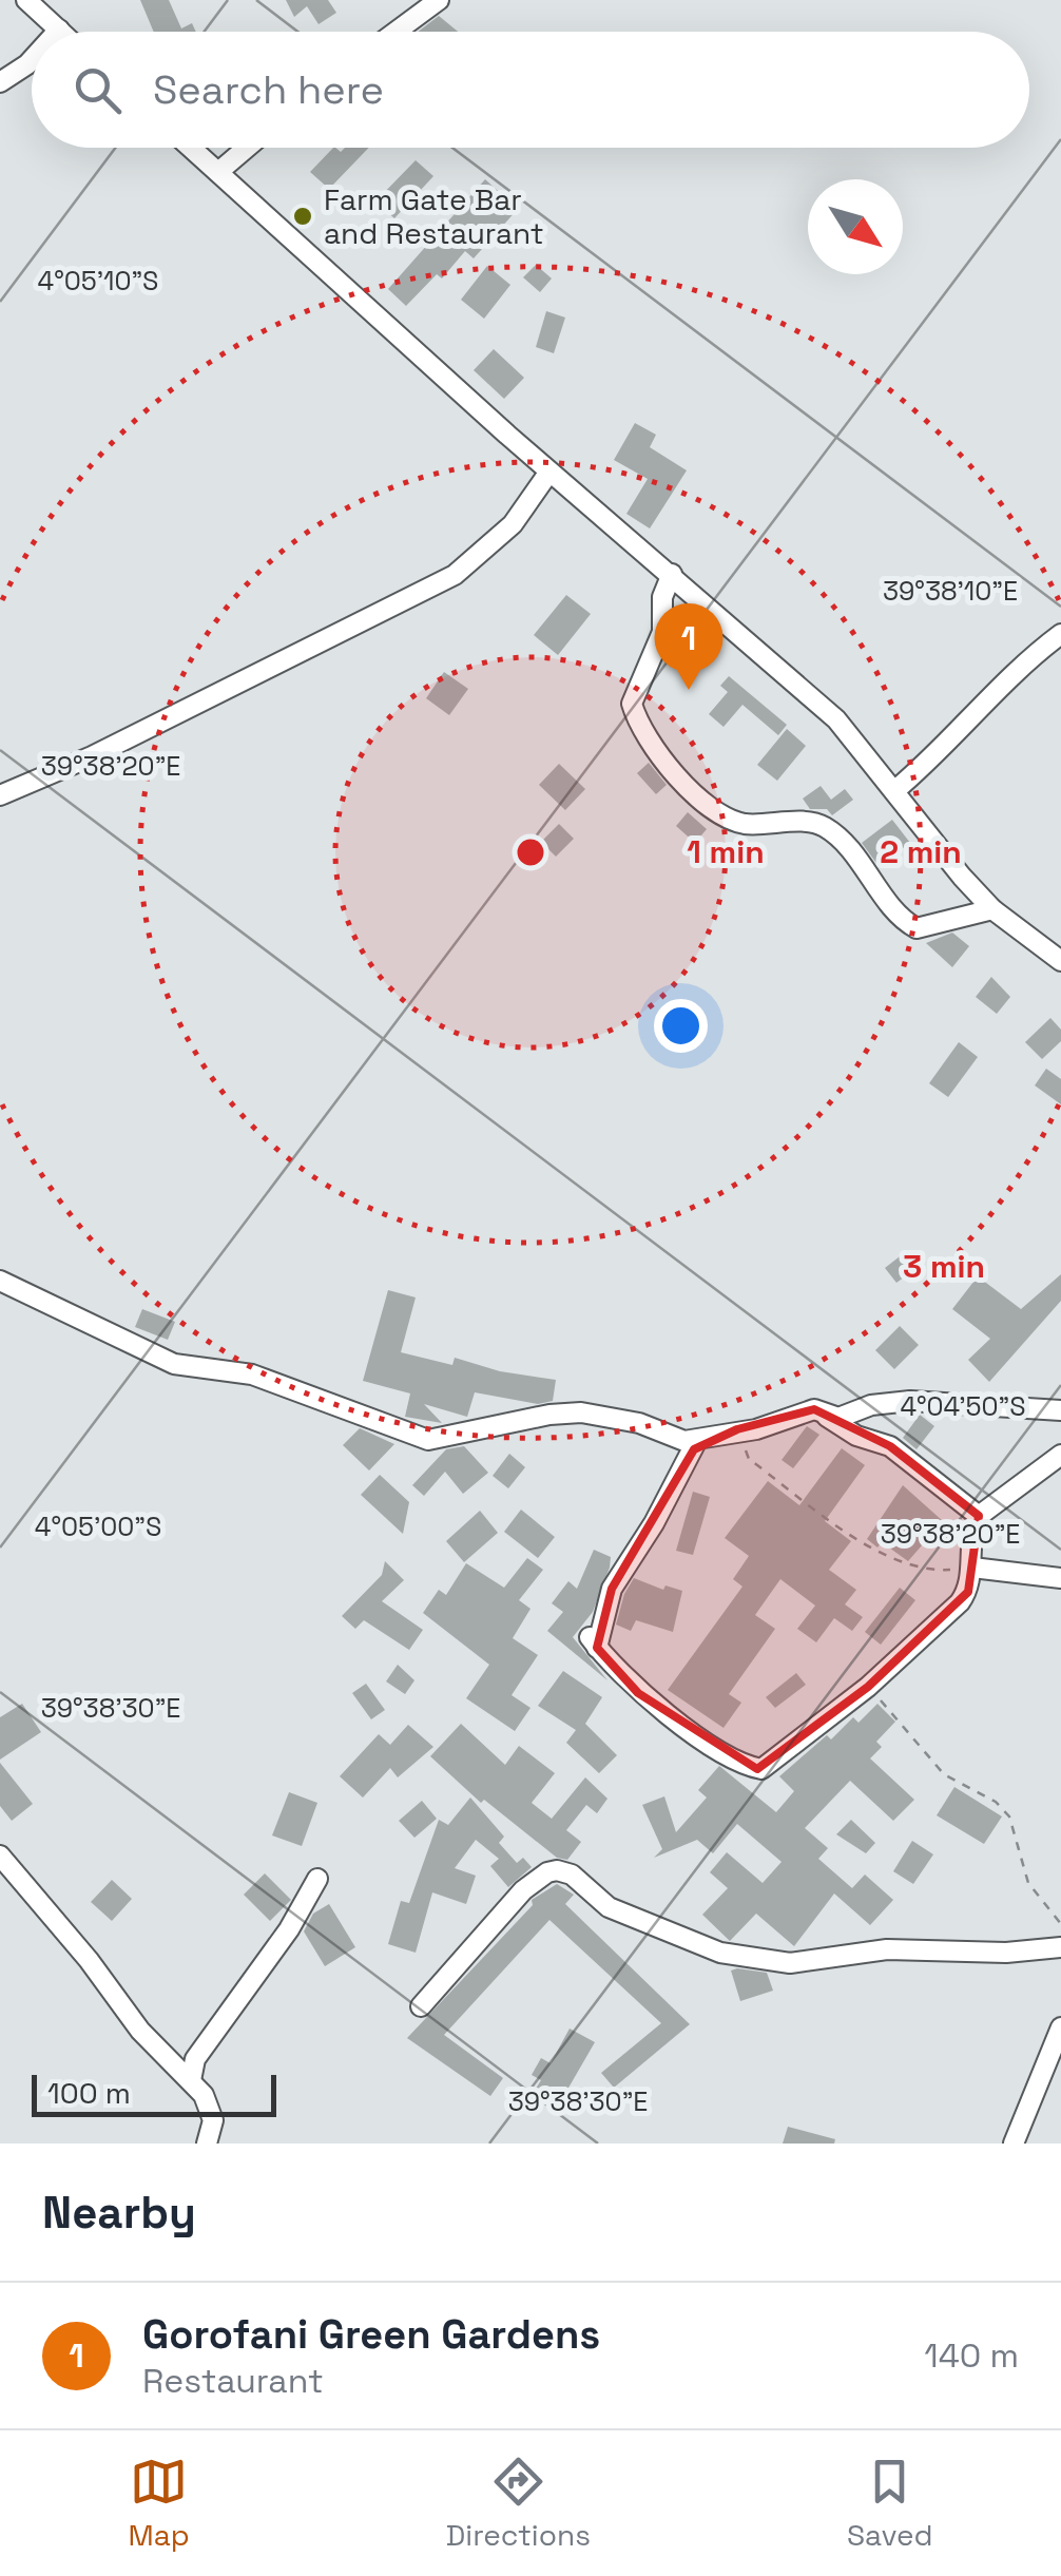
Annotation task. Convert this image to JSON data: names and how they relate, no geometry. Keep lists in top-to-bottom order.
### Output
{
  "places": ["Farm Gate Bar and Restaurant"],
  "scale_bar": "100 m",
  "north": "bottom right",
  "page": {
    "search": "Search here",
    "pins": "1",
    "scale": "100 m",
    "heading": "Nearby",
    "list": [
      {
        "mark": "1",
        "name": "Gorofani Green Gardens",
        "note": "Restaurant",
        "value": "140 m"
      }
    ],
    "nav": ["Map", "Directions", "Saved"]
  },
  "coordinates": [
    "4°05'10\"S",
    "39°38'10\"E",
    "39°38'20\"E",
    "4°04'50\"S",
    "4°05'00\"S",
    "39°38'30\"E"
  ],
  "rings": ["1 min", "2 min", "3 min"]
}
